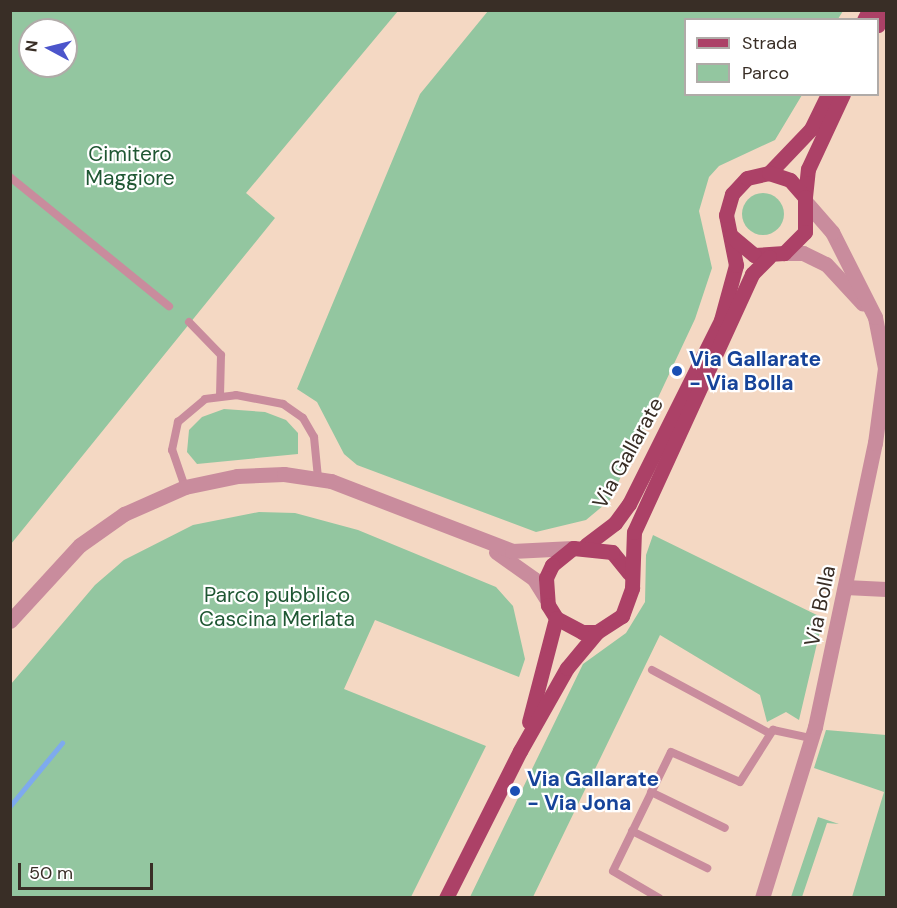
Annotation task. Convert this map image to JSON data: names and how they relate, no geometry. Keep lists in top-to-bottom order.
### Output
{
  "streets": {
    "main road": ["Via Gallarate"],
    "street": ["Via Bolla"]
  },
  "crossings": [
    ["Via Gallarate", "Via Bolla"]
  ],
  "parks": ["Cimitero Maggiore", "Parco pubblico Cascina Merlata"],
  "places": ["Via Gallarate - Via Bolla", "Via Gallarate - Via Jona"],
  "legend": ["Strada", "Parco"],
  "scale_bar": "50 m",
  "north": "left"
}
